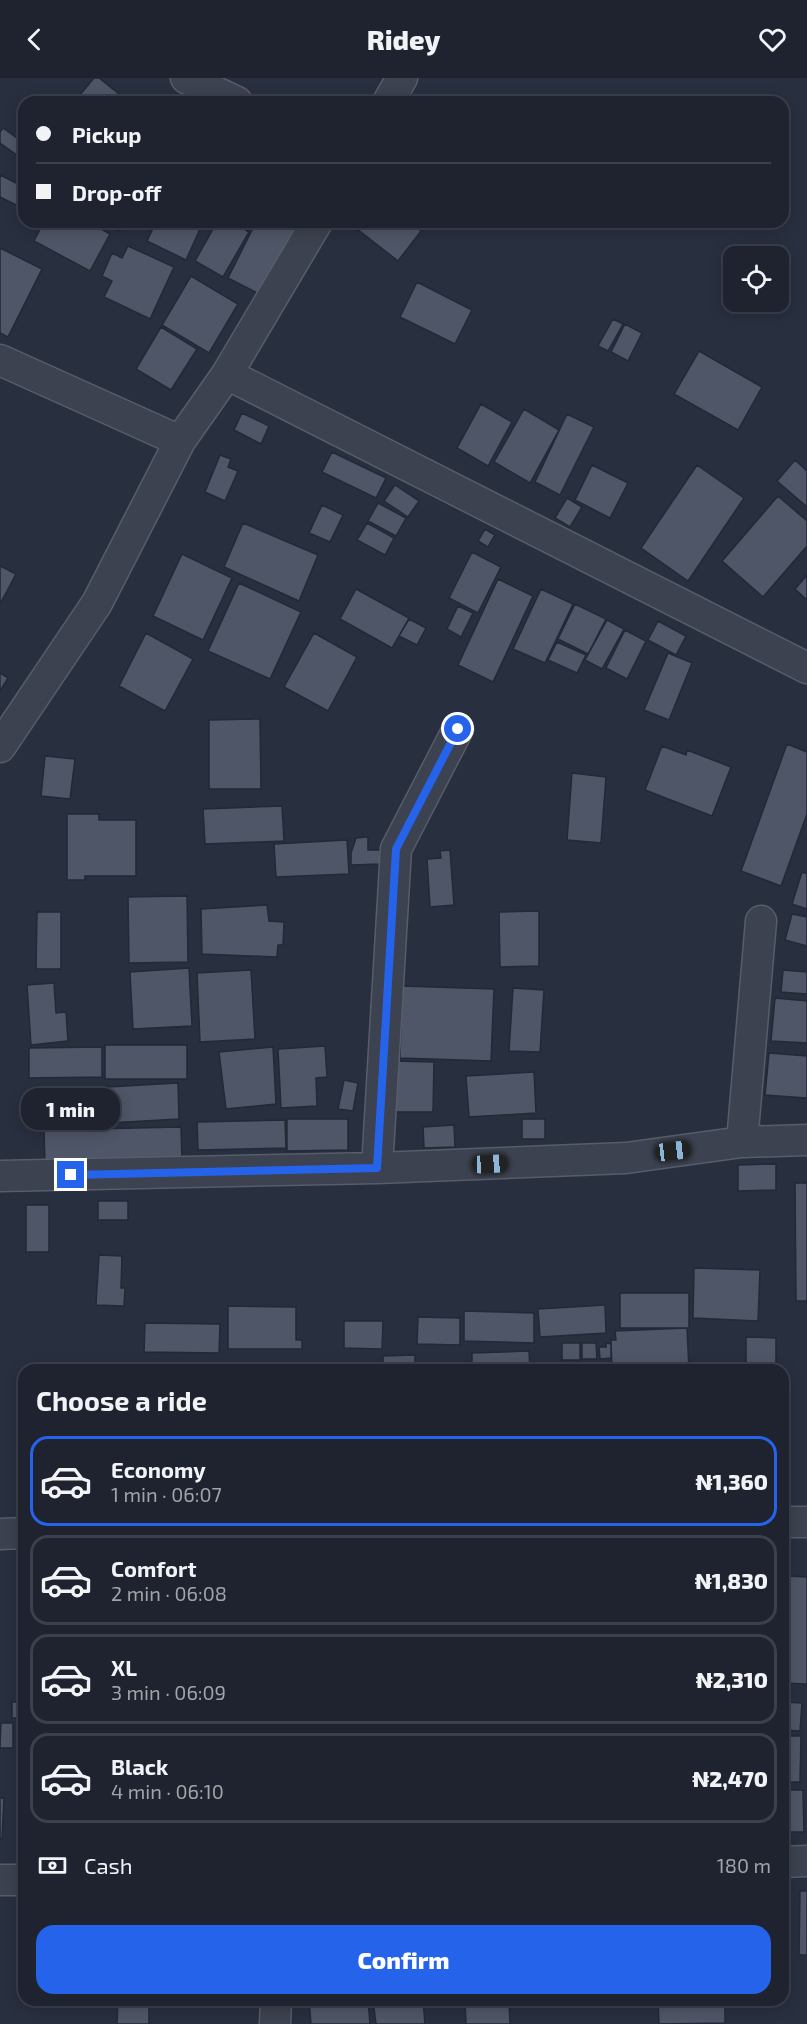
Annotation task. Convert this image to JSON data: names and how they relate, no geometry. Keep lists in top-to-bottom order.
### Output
{
  "page": {
    "header": "Ridey",
    "banner": ["Pickup", "Drop-off"],
    "bubble": "1 min",
    "heading": "Choose a ride",
    "list": [
      {
        "name": "Economy",
        "note": "1 min · 06:07",
        "value": "₦1,360"
      },
      {
        "name": "Comfort",
        "note": "2 min · 06:08",
        "value": "₦1,830"
      },
      {
        "name": "XL",
        "note": "3 min · 06:09",
        "value": "₦2,310"
      },
      {
        "name": "Black",
        "note": "4 min · 06:10",
        "value": "₦2,470"
      }
    ],
    "pay": ["Cash", "180 m"],
    "buttons": "Confirm"
  }
}
